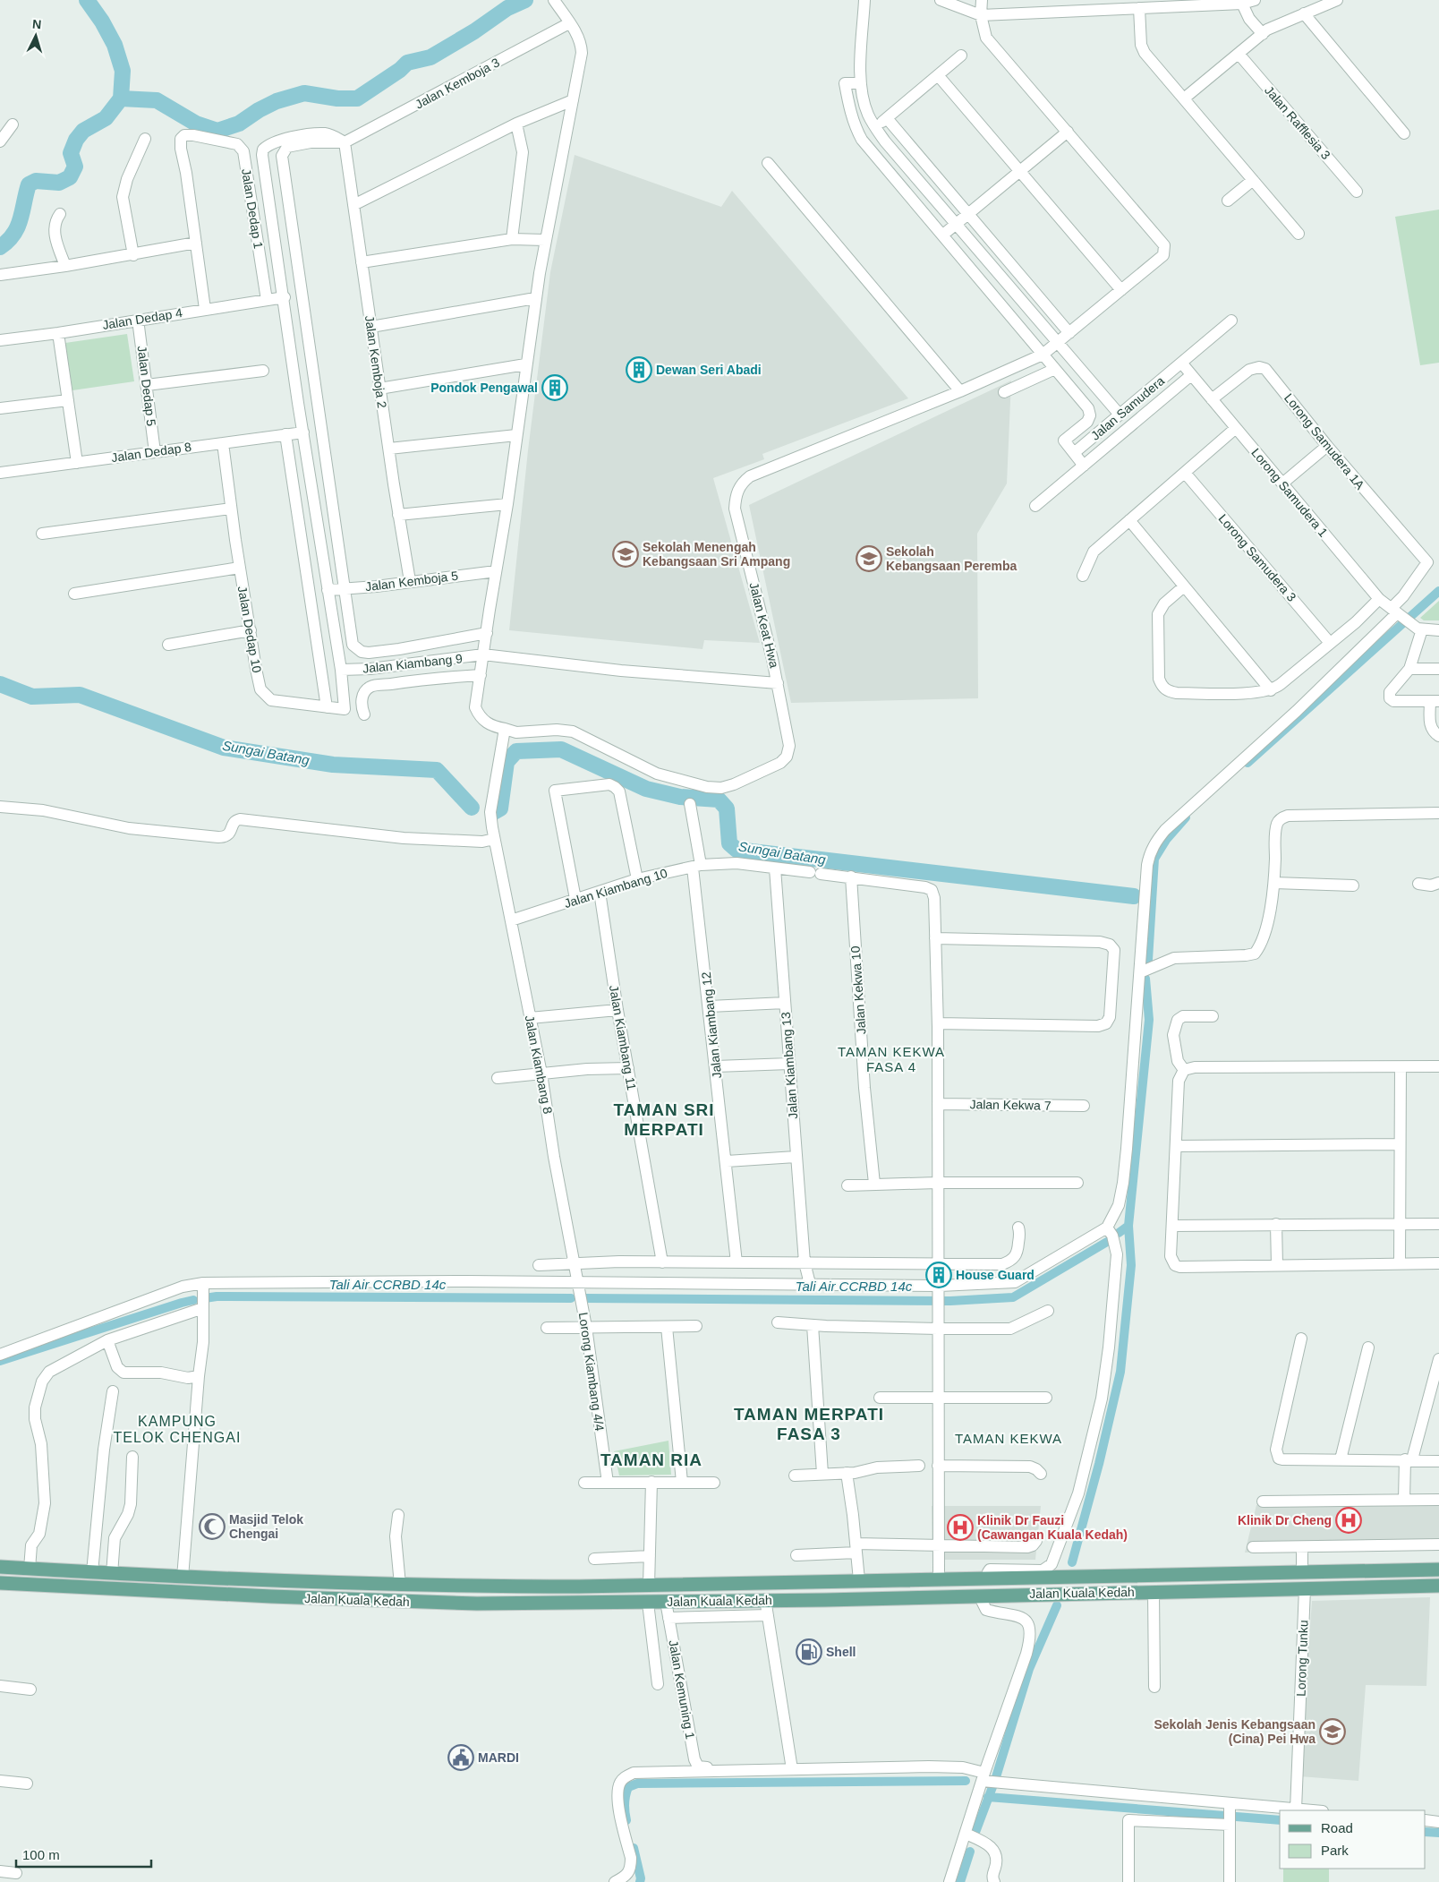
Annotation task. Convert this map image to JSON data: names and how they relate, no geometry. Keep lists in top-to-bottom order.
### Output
{
  "streets": {
    "main road": ["Jalan Kuala Kedah"],
    "street": [
      "Jalan Kemboja 3",
      "Jalan Rafflesia 3",
      "Jalan Dedap 1",
      "Jalan Dedap 4",
      "Jalan Kemboja 2",
      "Jalan Dedap 5",
      "Jalan Samudera",
      "Lorong Samudera 1A",
      "Jalan Dedap 8",
      "Lorong Samudera 1",
      "Lorong Samudera 3",
      "Jalan Kemboja 5",
      "Jalan Keat Hwa",
      "Jalan Dedap 10",
      "Jalan Kiambang 9",
      "Jalan Kiambang 10",
      "Jalan Kekwa 10",
      "Jalan Kiambang 12",
      "Jalan Kiambang 11",
      "Jalan Kiambang 8",
      "Jalan Kiambang 13",
      "Jalan Kekwa 7",
      "Lorong Kiambang 4/4",
      "Lorong Tunku",
      "Jalan Kemuning 1"
    ]
  },
  "crossings": [
    ["Jalan Kemboja 3", "Jalan Kemboja 2"],
    ["Jalan Dedap 1", "Jalan Dedap 4"],
    ["Jalan Dedap 4", "Jalan Dedap 5"],
    ["Jalan Kemboja 2", "Jalan Kemboja 5"],
    ["Jalan Dedap 5", "Jalan Dedap 8"],
    ["Jalan Samudera", "Lorong Samudera 1"],
    ["Lorong Samudera 1A", "Lorong Samudera 1"],
    ["Jalan Dedap 8", "Jalan Dedap 10"],
    ["Jalan Keat Hwa", "Jalan Kiambang 9"],
    ["Jalan Keat Hwa", "Jalan Kiambang 8"],
    ["Jalan Dedap 10", "Jalan Kiambang 9"],
    ["Jalan Kiambang 10", "Jalan Kekwa 10"],
    ["Jalan Kiambang 10", "Jalan Kiambang 12"],
    ["Jalan Kiambang 10", "Jalan Kiambang 11"],
    ["Jalan Kiambang 10", "Jalan Kiambang 8"],
    ["Jalan Kiambang 10", "Jalan Kiambang 13"],
    ["Jalan Kiambang 8", "Lorong Kiambang 4/4"],
    ["Jalan Kuala Kedah", "Lorong Tunku"],
    ["Jalan Kuala Kedah", "Jalan Kemuning 1"]
  ],
  "districts": [
    "TAMAN KEKWA FASA 4",
    "TAMAN SRI MERPATI",
    "TAMAN MERPATI FASA 3",
    "KAMPUNG TELOK CHENGAI",
    "TAMAN KEKWA",
    "TAMAN RIA"
  ],
  "water": ["Sungai Batang", "Tali Air CCRBD 14c"],
  "places": {
    "building": ["Dewan Seri Abadi", "Pondok Pengawal", "House Guard"],
    "school or university": ["Sekolah Menengah Kebangsaan Sri Ampang", "Sekolah Kebangsaan Peremba", "Sekolah Jenis Kebangsaan (Cina) Pei Hwa"],
    "hospital": ["Klinik Dr Cheng", "Klinik Dr Fauzi (Cawangan Kuala Kedah)"],
    "mosque": ["Masjid Telok Chengai"],
    "fuel station": ["Shell"],
    "public building": ["MARDI"]
  },
  "legend": ["Road", "Park"],
  "scale_bar": "100 m",
  "north": "top"
}
